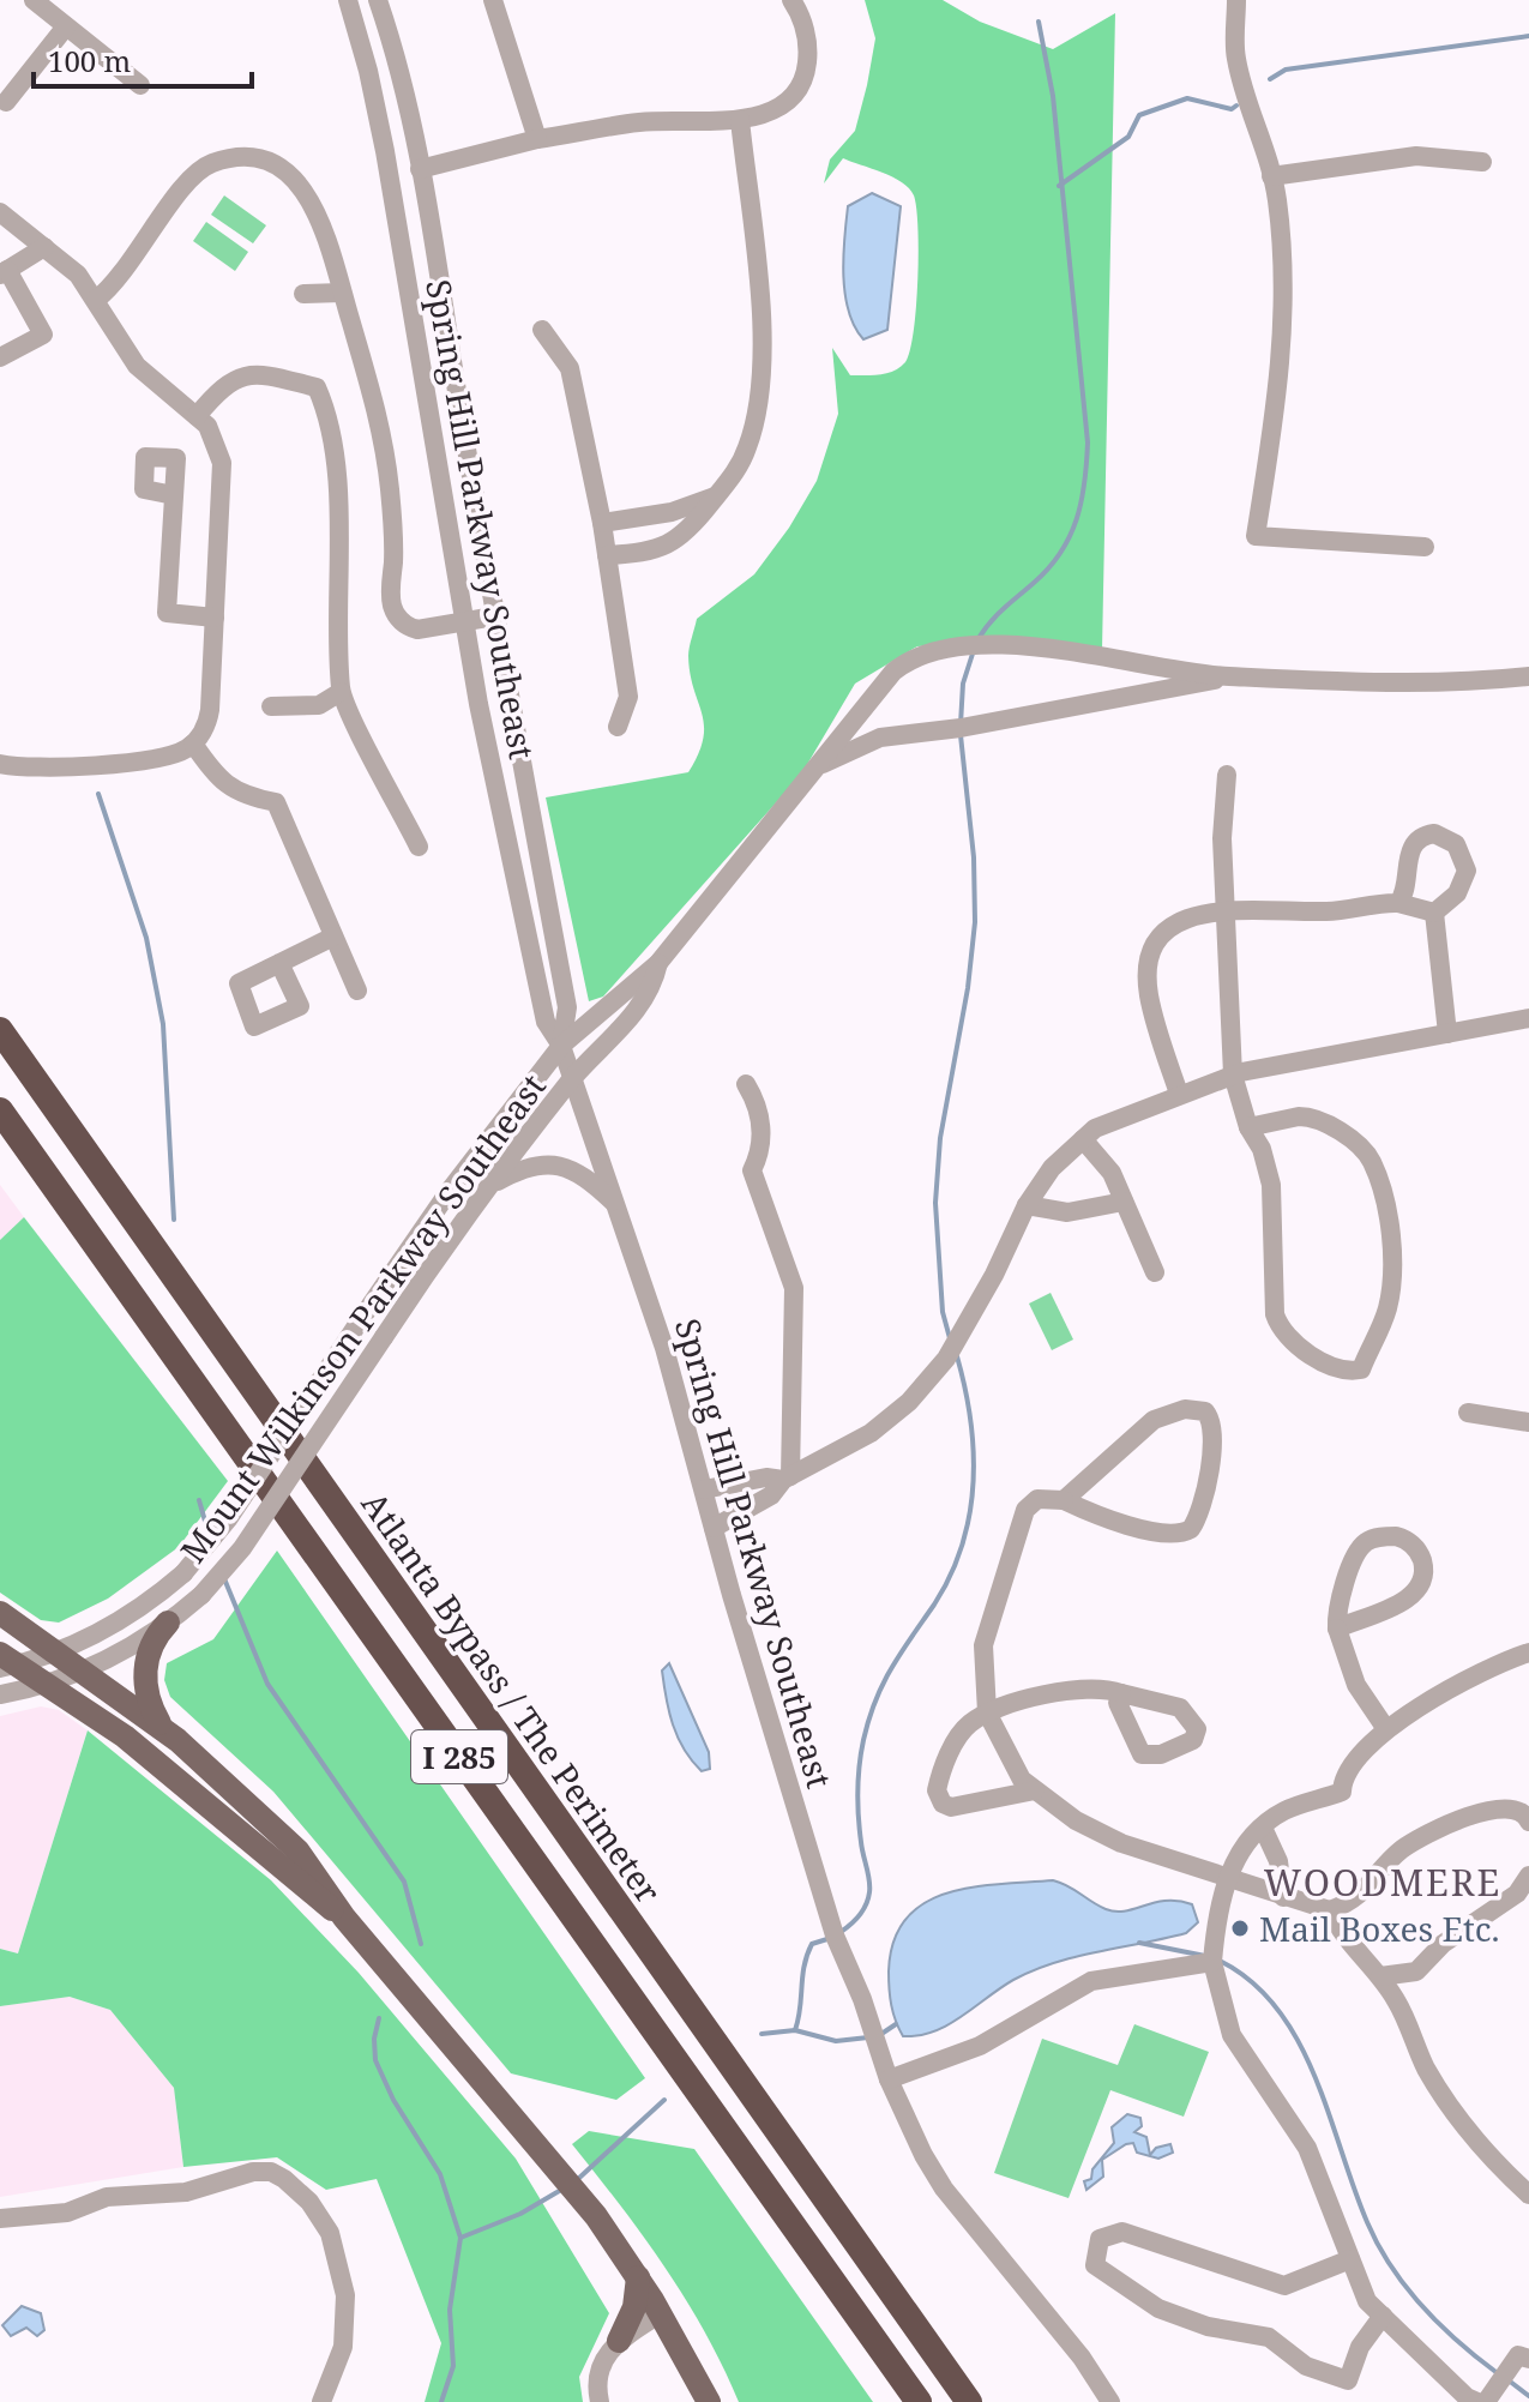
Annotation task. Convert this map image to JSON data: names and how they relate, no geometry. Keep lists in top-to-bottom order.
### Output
{
  "streets": {
    "highway": ["Atlanta Bypass / The Perimeter", "I 285"],
    "street": ["Spring Hill Parkway Southeast", "Mount Wilkinson Parkway Southeast"]
  },
  "crossings": [
    ["Spring Hill Parkway Southeast", "Mount Wilkinson Parkway Southeast"]
  ],
  "districts": ["WOODMERE"],
  "places": ["Mail Boxes Etc."],
  "scale_bar": "100 m"
}
